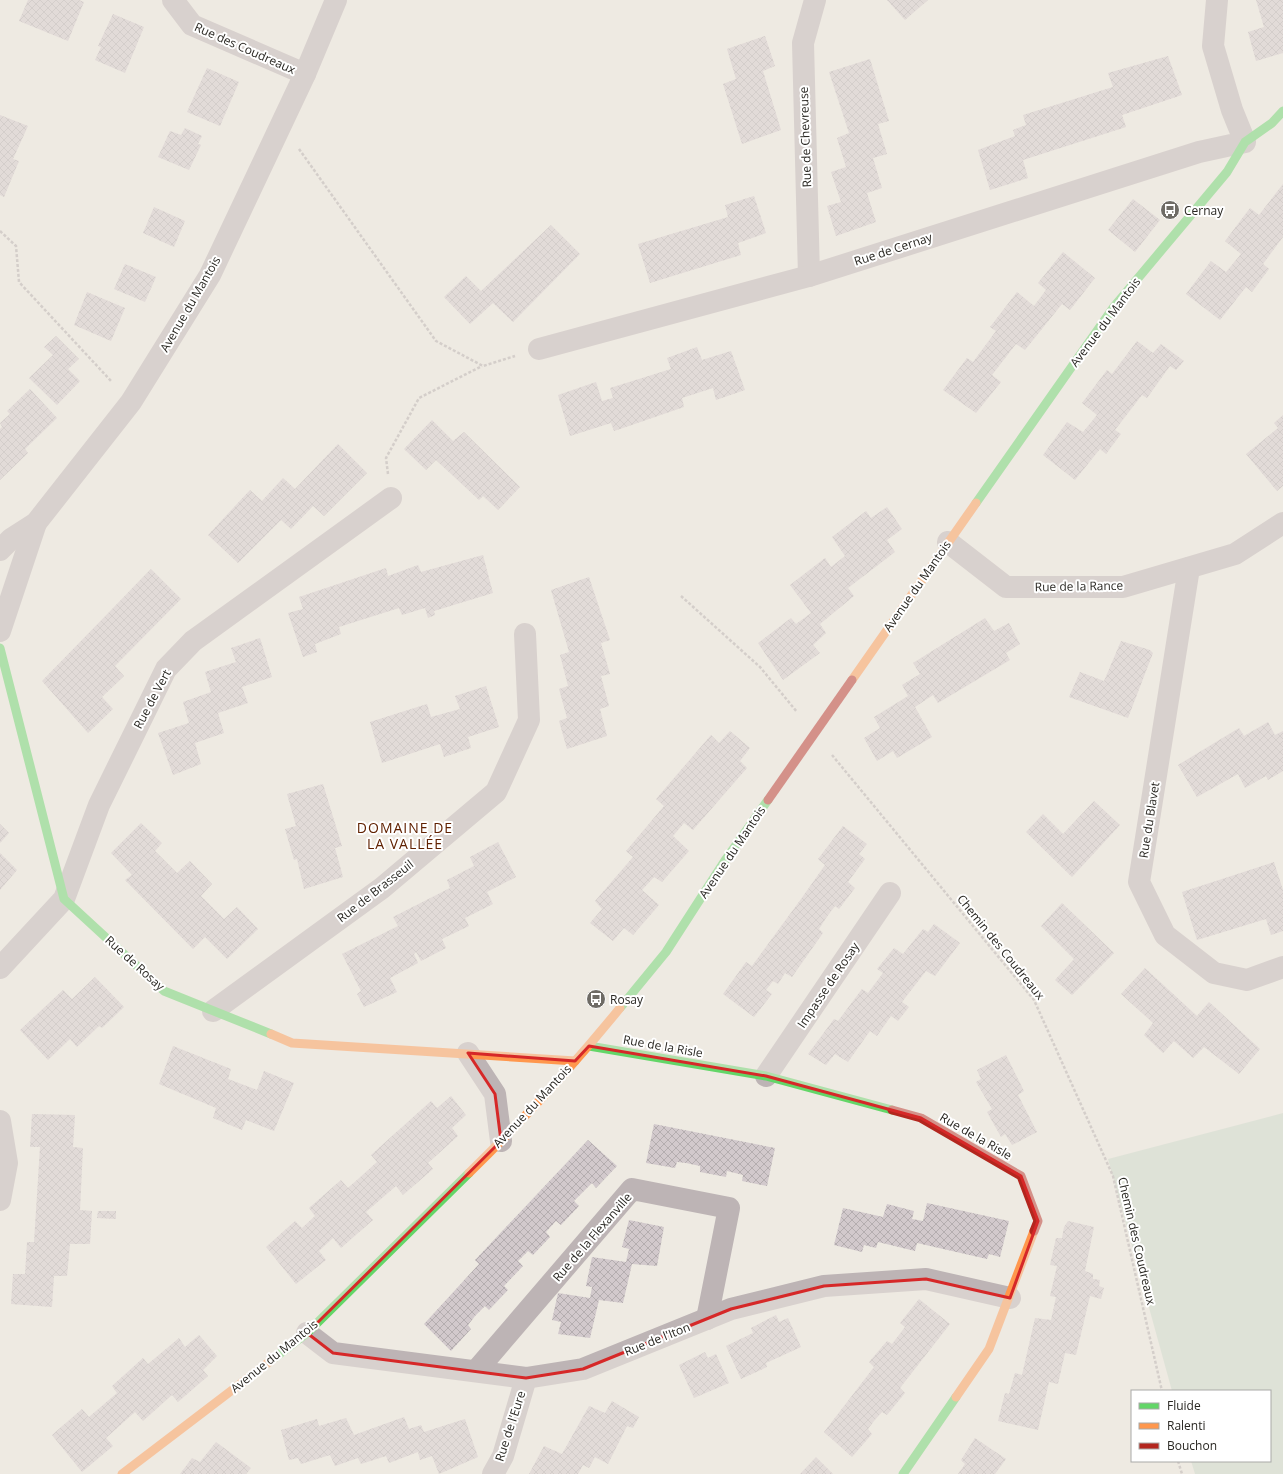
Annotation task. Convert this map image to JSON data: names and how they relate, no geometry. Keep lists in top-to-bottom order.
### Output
{
  "streets": {
    "street": [
      "Rue des Coudreaux",
      "Rue de Chevreuse",
      "Rue de Cernay",
      "Avenue du Mantois",
      "Rue de la Rance",
      "Rue de Vert",
      "Rue du Blavet",
      "Rue de Brasseuil",
      "Rue de Rosay",
      "Impasse de Rosay",
      "Rue de la Risle",
      "Rue de la Flexanville",
      "Rue de l'Iton",
      "Rue de l'Eure"
    ],
    "path": ["Chemin des Coudreaux"]
  },
  "crossings": [
    ["Rue des Coudreaux", "Avenue du Mantois"],
    ["Rue de Chevreuse", "Rue de Cernay"],
    ["Rue de Cernay", "Avenue du Mantois"],
    ["Avenue du Mantois", "Rue de la Rance"],
    ["Avenue du Mantois", "Chemin des Coudreaux"],
    ["Avenue du Mantois", "Rue de Rosay"],
    ["Avenue du Mantois", "Rue de la Risle"],
    ["Avenue du Mantois", "Rue de l'Iton"],
    ["Rue de la Rance", "Rue du Blavet"],
    ["Rue de Vert", "Rue de Rosay"],
    ["Rue de Brasseuil", "Rue de Rosay"],
    ["Impasse de Rosay", "Rue de la Risle"],
    ["Rue de la Risle", "Rue de l'Iton"],
    ["Rue de la Flexanville", "Rue de l'Iton"],
    ["Rue de l'Iton", "Rue de l'Eure"]
  ],
  "districts": ["DOMAINE DE LA VALLÉE"],
  "places": {
    "bus stop": ["Cernay", "Rosay"]
  },
  "legend": ["Fluide", "Ralenti", "Bouchon"]
}
